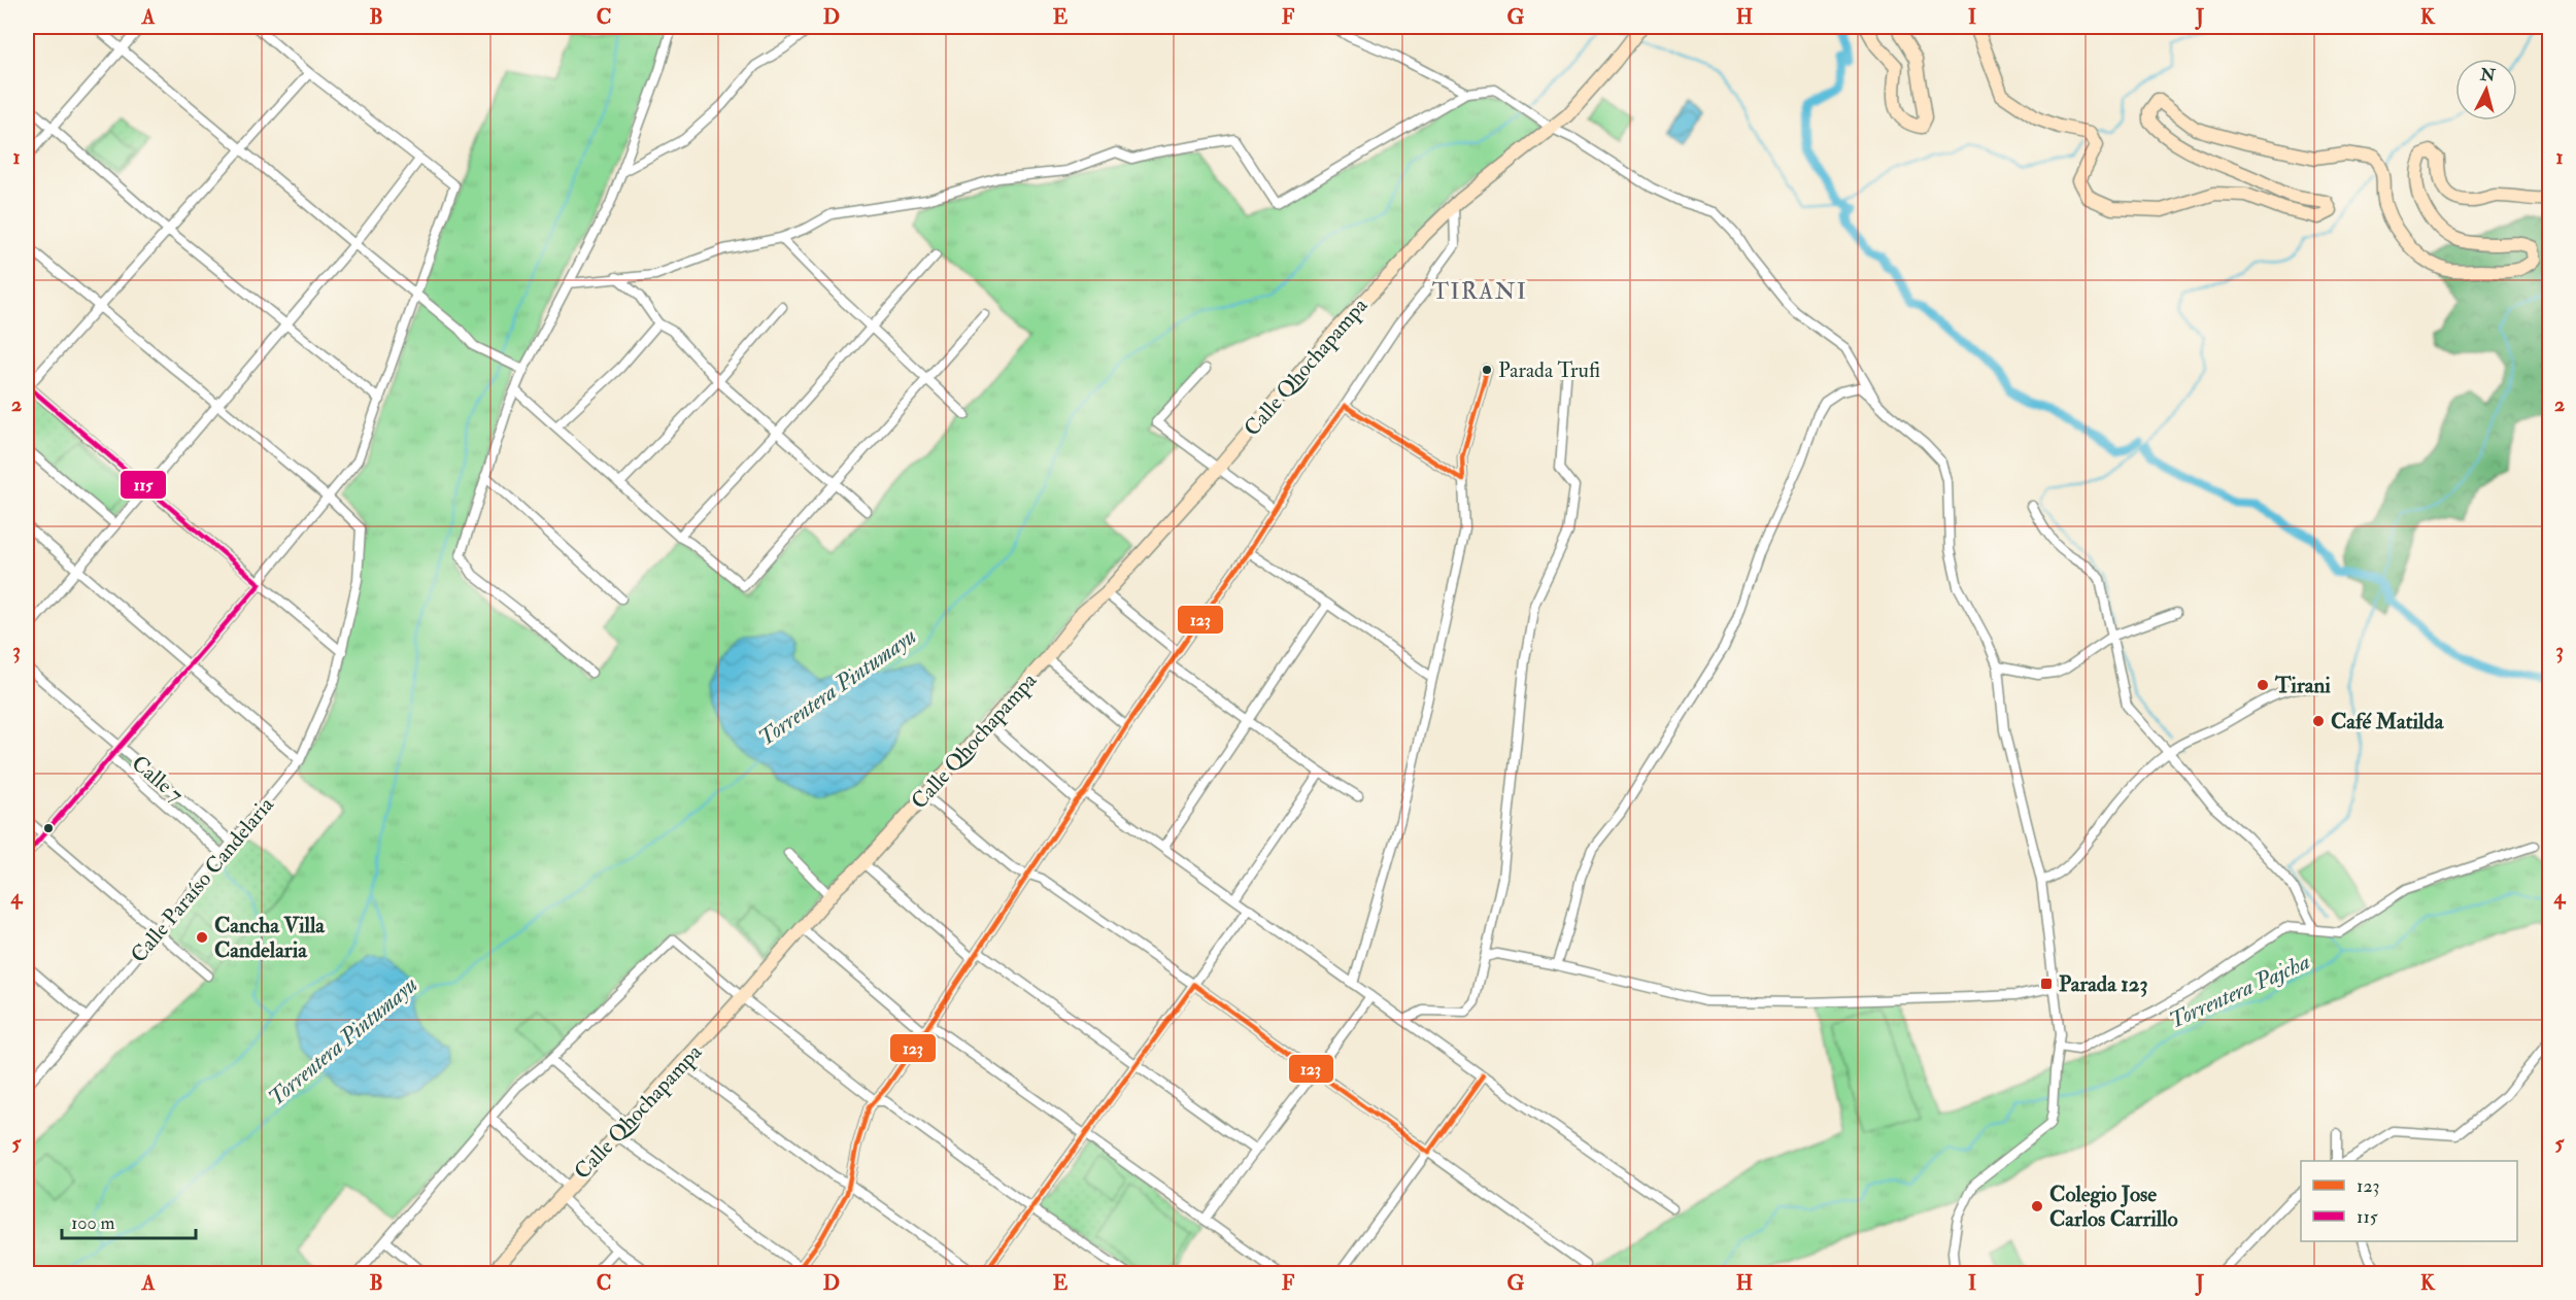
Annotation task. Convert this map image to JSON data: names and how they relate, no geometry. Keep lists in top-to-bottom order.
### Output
{
  "streets": {
    "street": ["Calle Qhochapampa", "Calle 7", "Calle Paraíso Candelaria"]
  },
  "crossings": [
    ["Calle 7", "Calle Paraíso Candelaria"]
  ],
  "districts": ["TIRANI"],
  "water": ["Torrentera Pintumayu", "Torrentera Pajcha"],
  "places": {
    "other": [
      "Parada Trufi",
      "Tirani",
      "Café Matilda",
      "Cancha Villa Candelaria",
      "Colegio Jose Carlos Carrillo"
    ],
    "transit": ["Parada 123"]
  },
  "lines": ["transit line 123", "transit line 115"],
  "legend": ["123", "115"],
  "scale_bar": "100 m",
  "north": "top",
  "grid": {
    "columns": [
      "A",
      "B",
      "C",
      "D",
      "E",
      "F",
      "G",
      "H",
      "I",
      "J",
      "K"
    ],
    "rows": [
      "1",
      "2",
      "3",
      "4",
      "5"
    ]
  }
}
